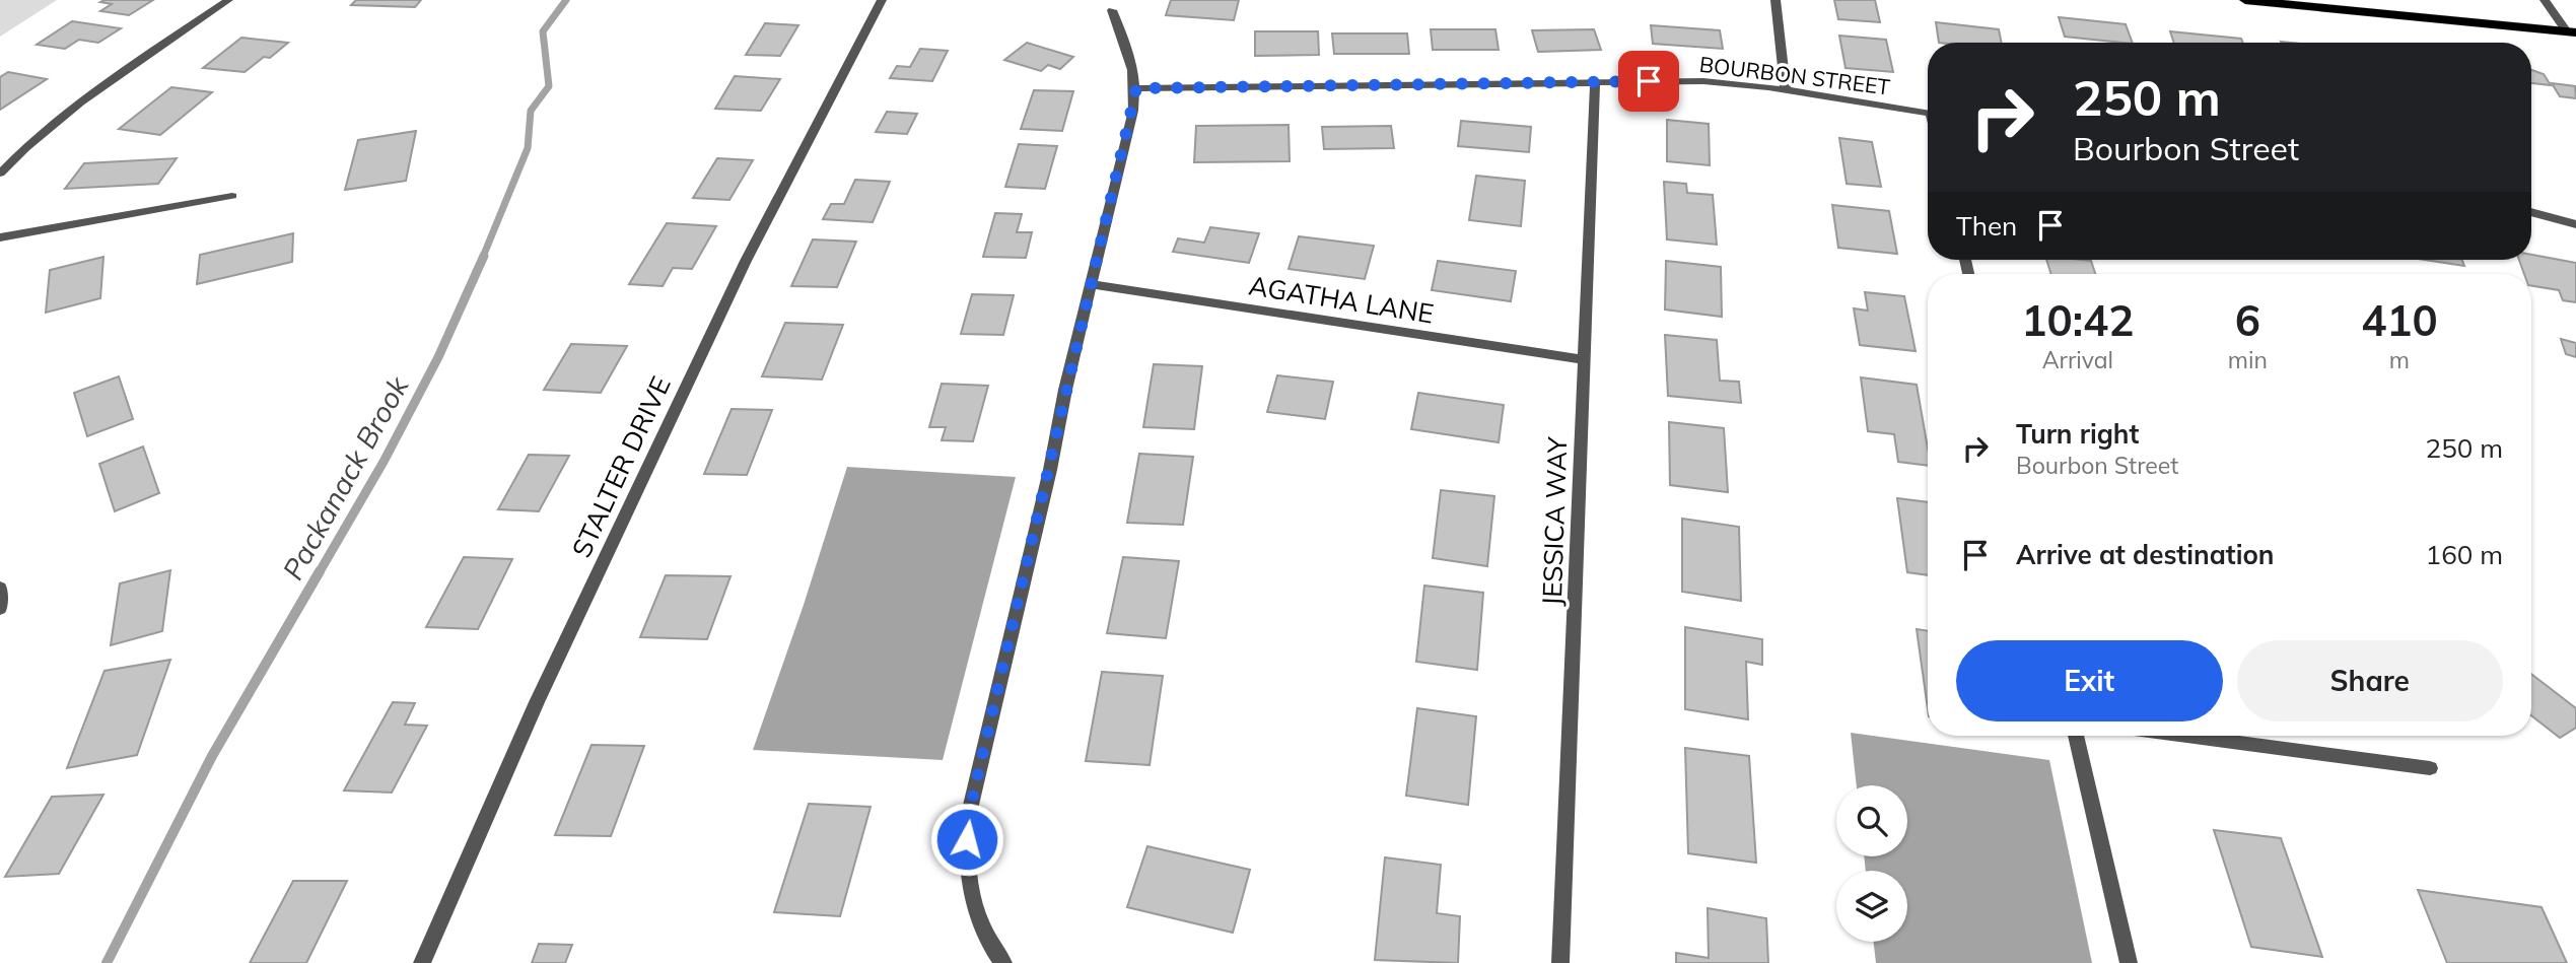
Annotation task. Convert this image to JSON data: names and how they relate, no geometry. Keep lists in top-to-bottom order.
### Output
{
  "streets": {
    "street": [
      "BOURBON STREET",
      "AGATHA LANE",
      "STALTER DRIVE",
      "JESSICA WAY"
    ]
  },
  "crossings": [
    ["BOURBON STREET", "JESSICA WAY"],
    ["AGATHA LANE", "JESSICA WAY"]
  ],
  "water": ["Packanack Brook"],
  "page": {
    "turn": ["250 m", "Bourbon Street"],
    "then": "Then",
    "eta": [
      "10:42",
      "Arrival",
      "6",
      "min",
      "410",
      "m"
    ],
    "list": [
      {
        "name": "Turn right",
        "note": "Bourbon Street",
        "value": "250 m"
      },
      {
        "name": "Arrive at destination",
        "value": "160 m"
      }
    ],
    "buttons": ["Exit", "Share"]
  }
}
